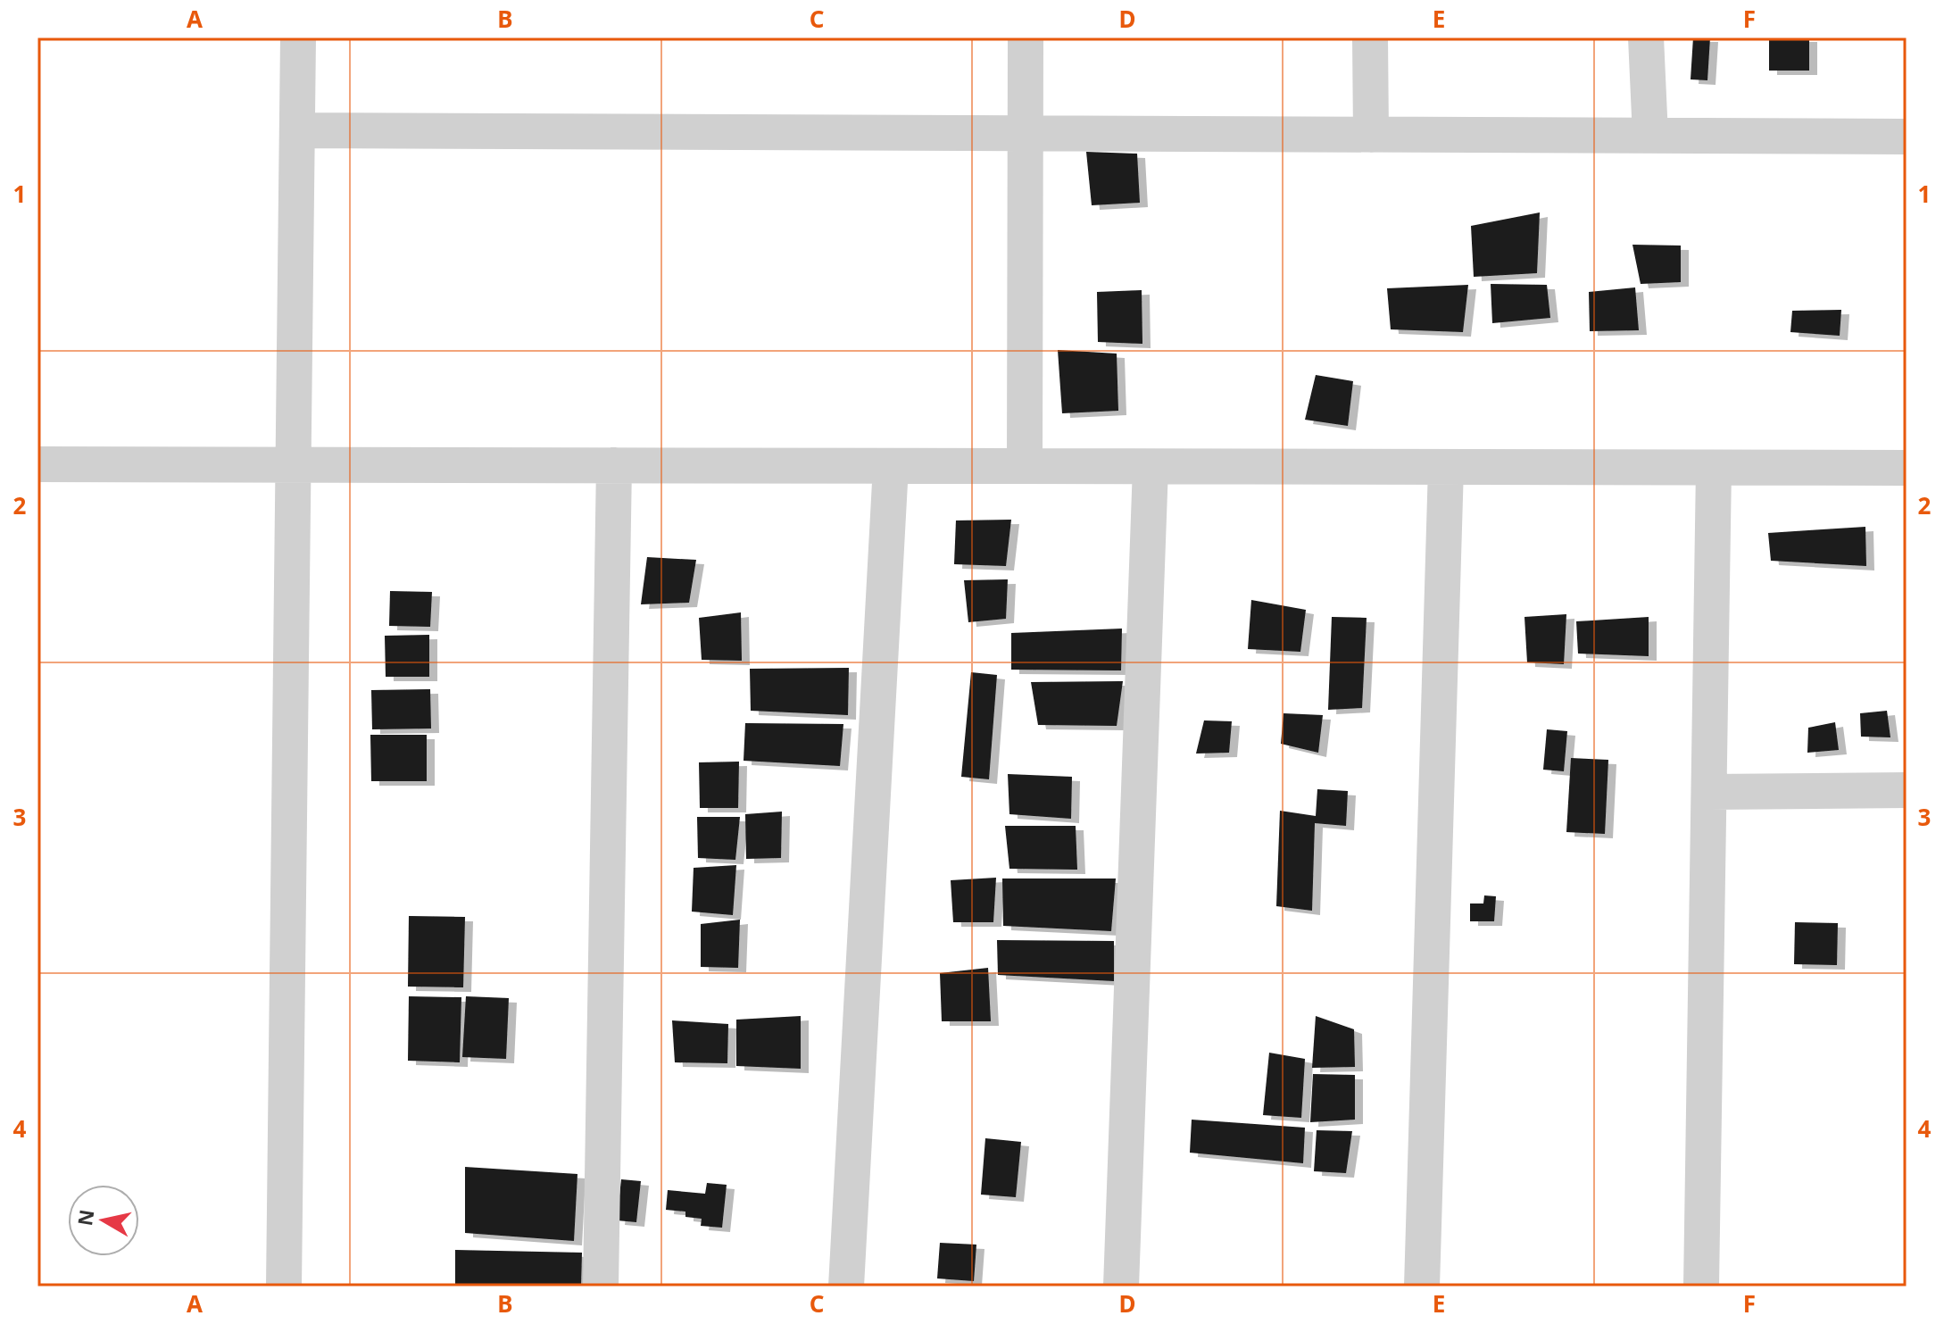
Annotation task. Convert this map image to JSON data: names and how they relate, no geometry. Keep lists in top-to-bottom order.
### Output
{
  "north": "left",
  "grid": {
    "columns": [
      "A",
      "B",
      "C",
      "D",
      "E",
      "F"
    ],
    "rows": [
      "1",
      "2",
      "3",
      "4"
    ]
  }
}
